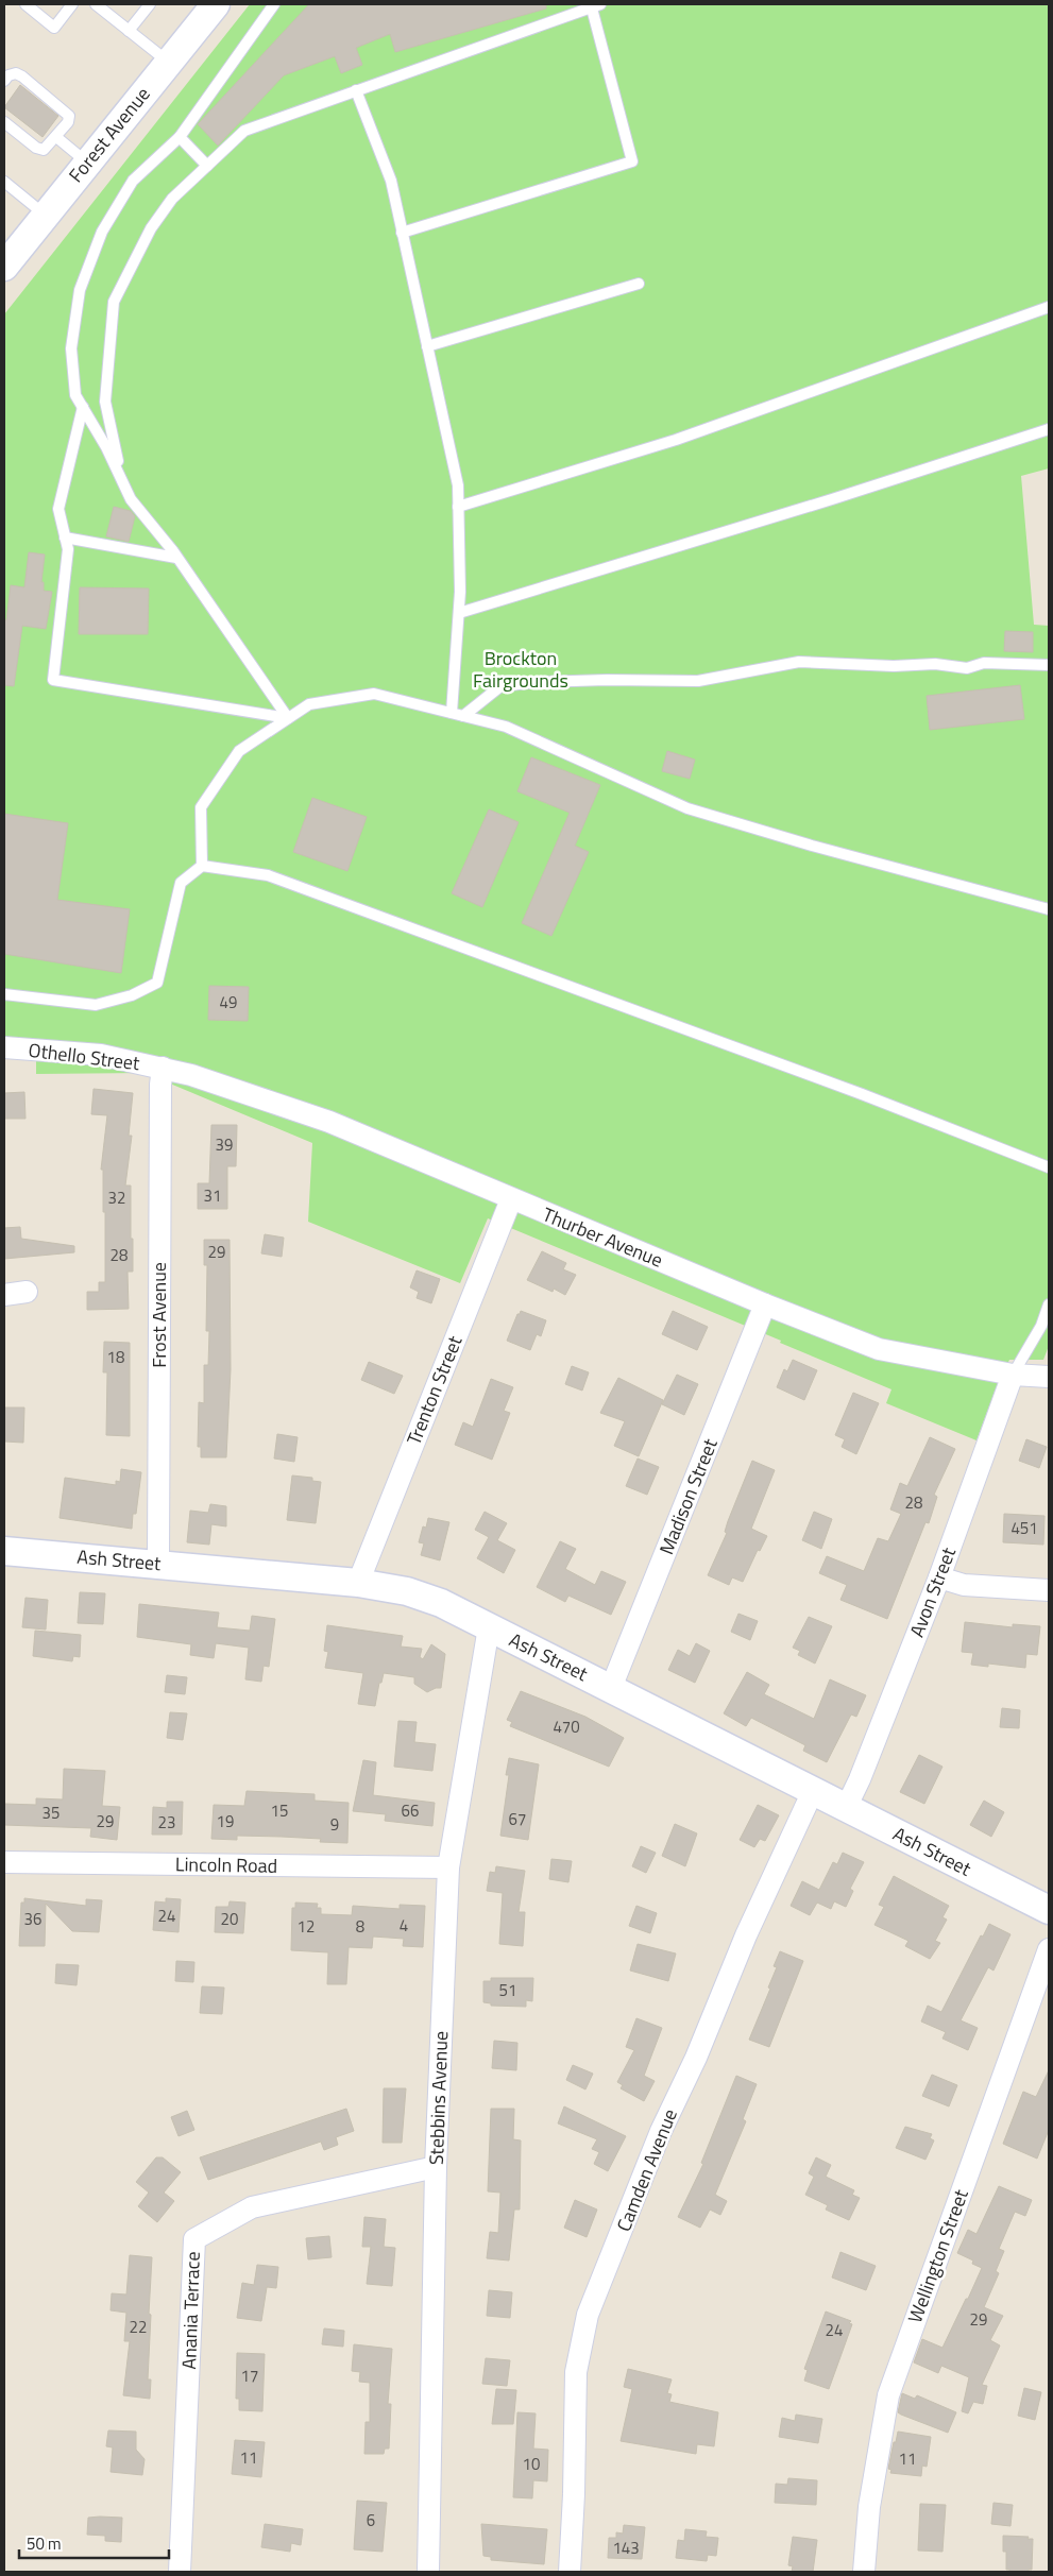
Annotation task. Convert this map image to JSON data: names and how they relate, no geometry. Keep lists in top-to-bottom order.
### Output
{
  "streets": {
    "street": [
      "Forest Avenue",
      "Othello Street",
      "Thurber Avenue",
      "Frost Avenue",
      "Trenton Street",
      "Madison Street",
      "Ash Street",
      "Avon Street",
      "Lincoln Road",
      "Stebbins Avenue",
      "Camden Avenue",
      "Wellington Street",
      "Anania Terrace"
    ]
  },
  "crossings": [
    ["Othello Street", "Thurber Avenue"],
    ["Othello Street", "Frost Avenue"],
    ["Thurber Avenue", "Frost Avenue"],
    ["Thurber Avenue", "Trenton Street"],
    ["Thurber Avenue", "Madison Street"],
    ["Thurber Avenue", "Avon Street"],
    ["Frost Avenue", "Ash Street"],
    ["Trenton Street", "Ash Street"],
    ["Madison Street", "Ash Street"],
    ["Ash Street", "Avon Street"],
    ["Ash Street", "Stebbins Avenue"],
    ["Ash Street", "Camden Avenue"],
    ["Lincoln Road", "Stebbins Avenue"],
    ["Stebbins Avenue", "Anania Terrace"]
  ],
  "parks": ["Brockton Fairgrounds"],
  "house_numbers": [
    "49",
    "39",
    "31",
    "32",
    "29",
    "28",
    "18",
    "28",
    "451",
    "470",
    "15",
    "66",
    "35",
    "67",
    "29",
    "19",
    "23",
    "9",
    "24",
    "36",
    "20",
    "4",
    "12",
    "8",
    "51",
    "29",
    "22",
    "24",
    "17",
    "11",
    "11",
    "10",
    "6",
    "143"
  ],
  "scale_bar": "50 m"
}
